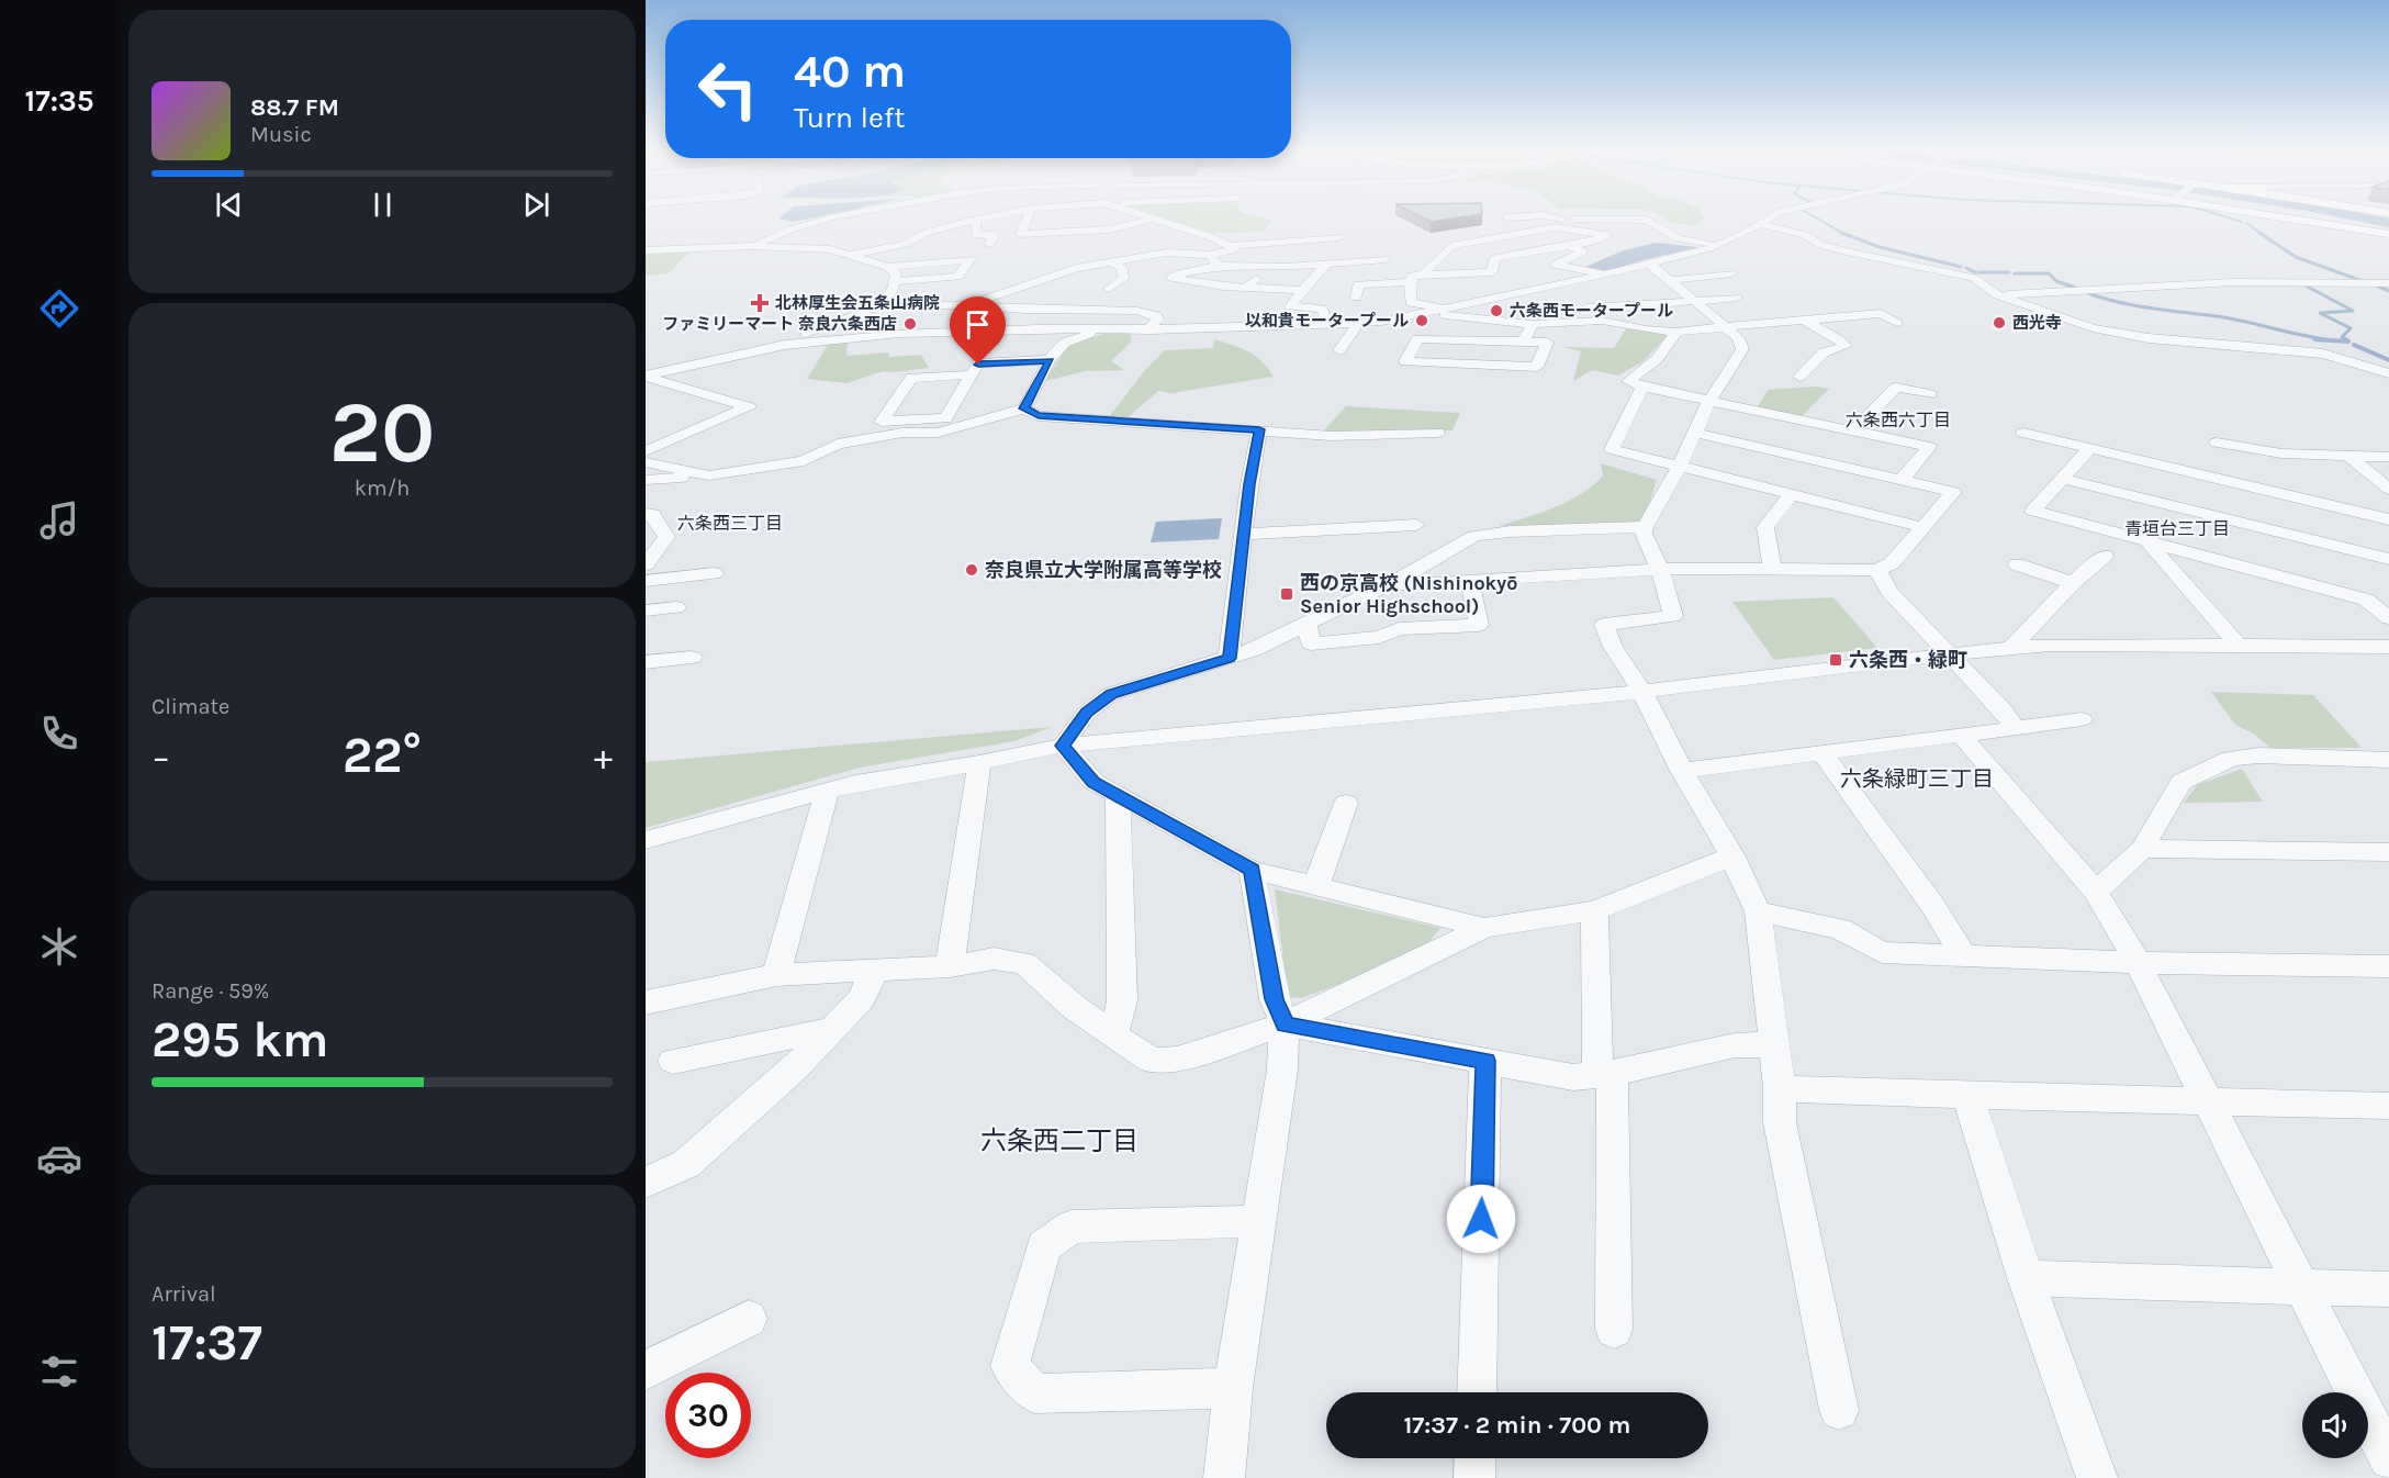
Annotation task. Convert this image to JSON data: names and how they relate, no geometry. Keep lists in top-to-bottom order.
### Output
{
  "districts": [
    "六条西六丁目",
    "六条西三丁目",
    "青垣台三丁目",
    "六条緑町三丁目",
    "六条西二丁目"
  ],
  "places": {
    "health": ["北林厚生会五条山病院"],
    "other": [
      "六条西モータープール",
      "以和貴モータープール",
      "西光寺",
      "ファミリーマート 奈良六条西店",
      "奈良県立大学附属高等学校"
    ],
    "transit": ["西の京高校 (Nishinokyō Senior Highschool)", "六条西・緑町"]
  },
  "page": {
    "tabs": "17:35",
    "turn": ["40 m", "Turn left"],
    "song": ["88.7 FM", "Music"],
    "tile": [
      ["20", "km/h"],
      "Climate",
      ["Range · 59%", "295 km"],
      ["Arrival", "17:37"]
    ],
    "heat": ["−", "22°", "+"],
    "limit": "30",
    "trip": "17:37 · 2 min · 700 m"
  }
}
